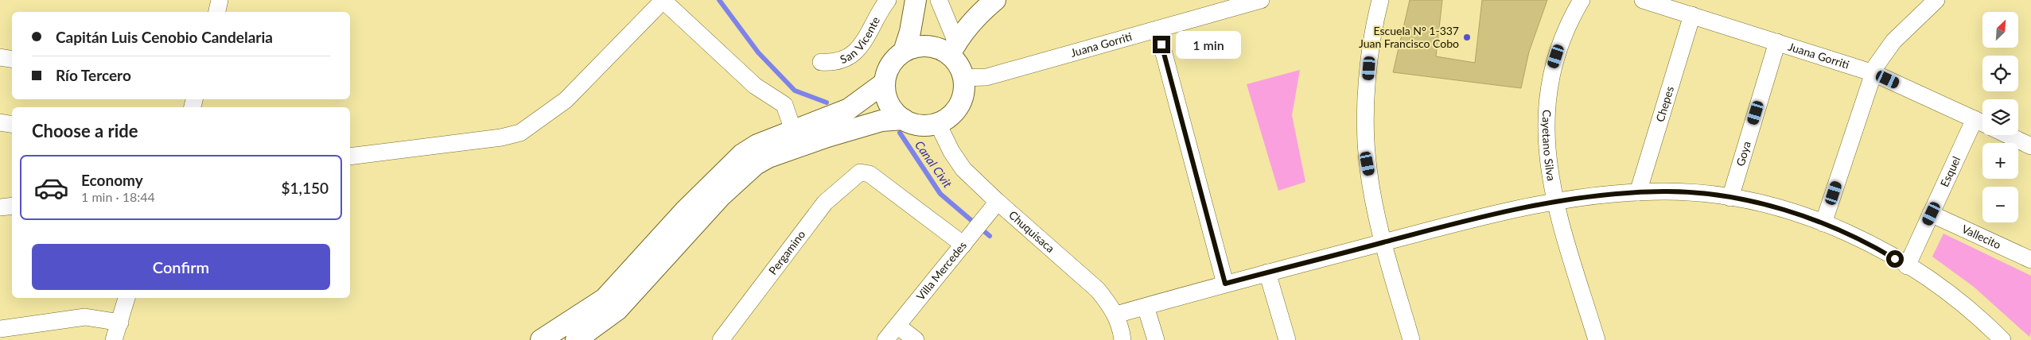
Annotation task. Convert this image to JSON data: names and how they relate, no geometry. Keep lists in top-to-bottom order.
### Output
{
  "streets": {
    "street": [
      "San Vicente",
      "Juana Gorriti",
      "Chepes",
      "Cayetano Silva",
      "Goya",
      "Esquel",
      "Chuquisaca",
      "Vallecito",
      "Pergamino",
      "Villa Mercedes"
    ]
  },
  "crossings": [
    ["Juana Gorriti", "Chepes"],
    ["Juana Gorriti", "Goya"],
    ["Juana Gorriti", "Esquel"],
    ["Juana Gorriti", "Chuquisaca"],
    ["Esquel", "Vallecito"],
    ["Chuquisaca", "Villa Mercedes"],
    ["Pergamino", "Villa Mercedes"]
  ],
  "water": ["Canal Civit"],
  "places": ["Escuela N° 1-337 Juan Francisco Cobo"],
  "north": "top right",
  "page": {
    "map_buttons": ["+", "−"],
    "banner": ["Capitán Luis Cenobio Candelaria", "Río Tercero"],
    "bubble": "1 min",
    "heading": "Choose a ride",
    "list": [
      {
        "name": "Economy",
        "note": "1 min · 18:44",
        "value": "$1,150"
      }
    ],
    "buttons": "Confirm"
  }
}
